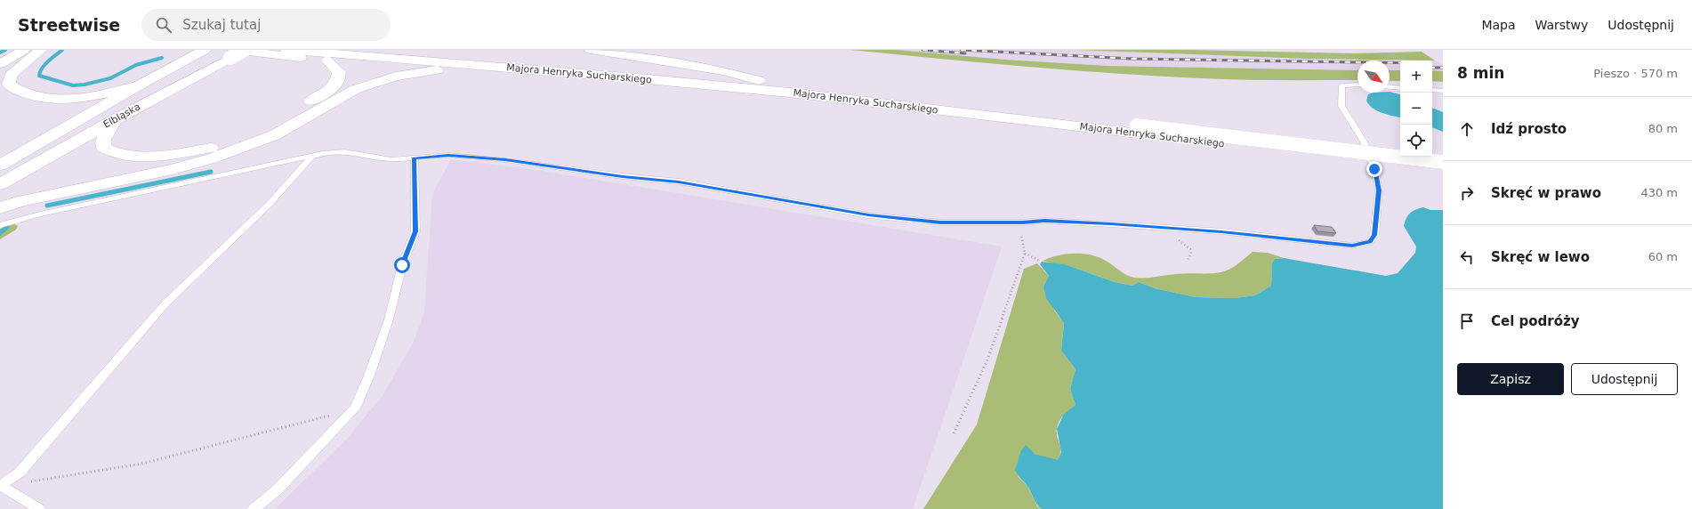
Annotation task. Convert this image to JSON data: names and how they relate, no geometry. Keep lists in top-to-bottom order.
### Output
{
  "streets": {
    "main road": ["Majora Henryka Sucharskiego", "Elbląska"]
  },
  "north": "bottom right",
  "page": {
    "header": "Streetwise",
    "search": "Szukaj tutaj",
    "nav": ["Mapa", "Warstwy", "Udostępnij"],
    "heading": ["8 min", "Pieszo · 570 m"],
    "map_buttons": ["+", "−"],
    "list": [
      ["Idź prosto", "80 m"],
      ["Skręć w prawo", "430 m"],
      ["Skręć w lewo", "60 m"],
      "Cel podróży"
    ],
    "buttons": ["Zapisz", "Udostępnij"]
  }
}
